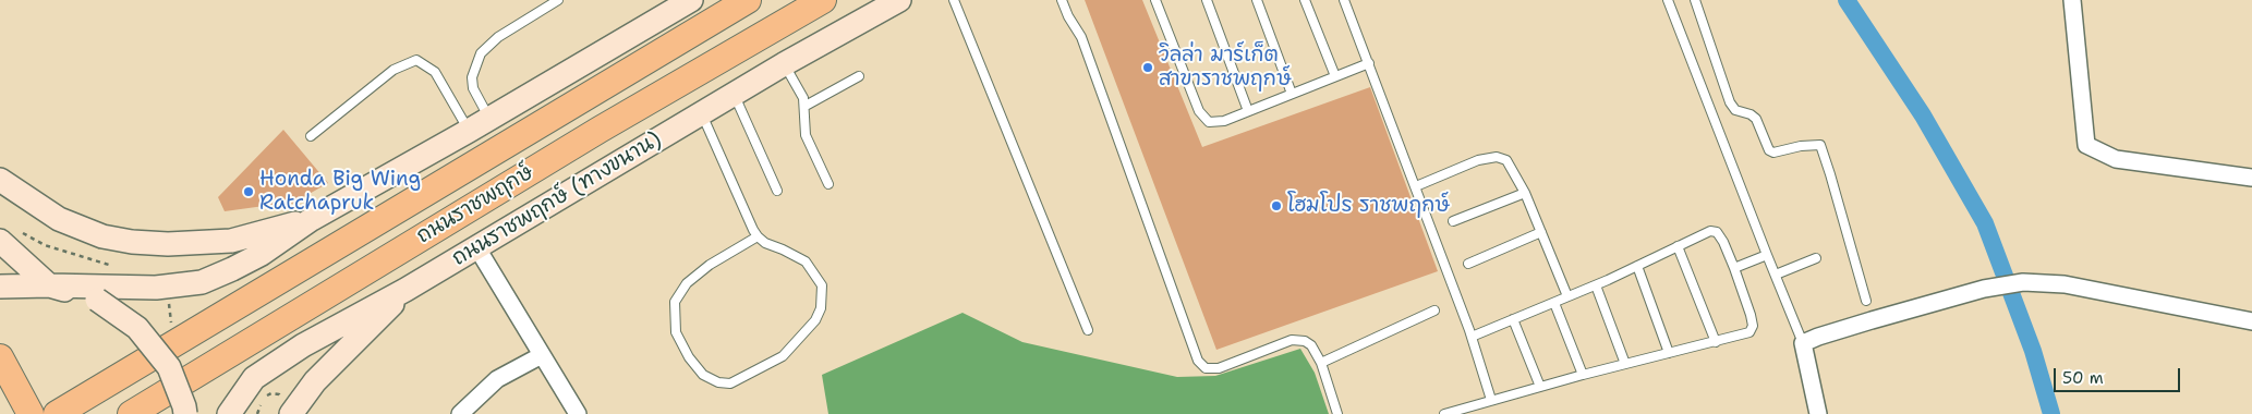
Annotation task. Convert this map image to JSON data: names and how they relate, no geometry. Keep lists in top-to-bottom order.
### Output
{
  "streets": {
    "main road": ["ถนนราชพฤกษ์ (ทางขนาน)", "ถนนราชพฤกษ์"]
  },
  "places": ["วิลล่า มาร์เก็ต สาขาราชพฤกษ์", "Honda Big Wing Ratchapruk", "โฮมโปร ราชพฤกษ์"],
  "scale_bar": "50 m"
}
